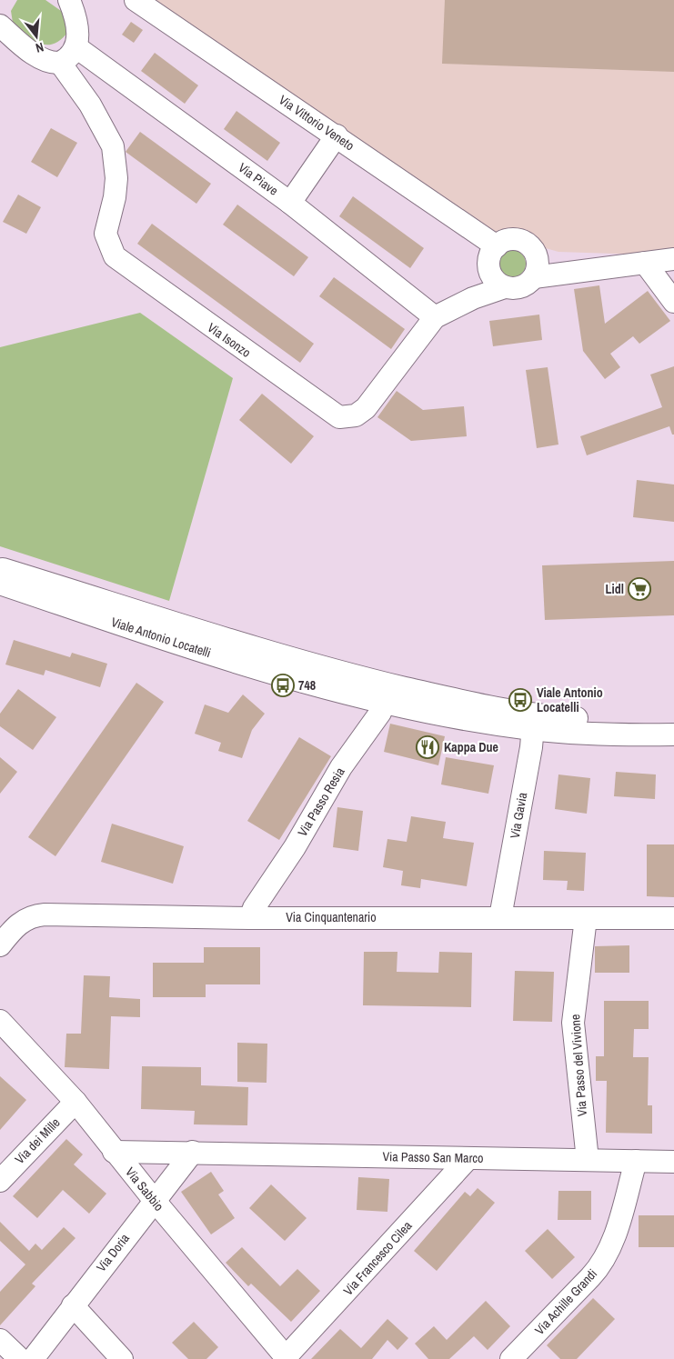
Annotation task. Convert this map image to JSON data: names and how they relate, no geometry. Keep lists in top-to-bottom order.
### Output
{
  "streets": {
    "street": [
      "Via Vittorio Veneto",
      "Via Piave",
      "Via Isonzo",
      "Viale Antonio Locatelli",
      "Via Passo Resia",
      "Via Gavia",
      "Via Cinquantenario",
      "Via Passo del Vivione",
      "Via dei Mille",
      "Via Passo San Marco",
      "Via Sabbio",
      "Via Doria",
      "Via Francesco Cilea",
      "Via Achille Grandi"
    ]
  },
  "crossings": [
    ["Via Vittorio Veneto", "Via Isonzo"],
    ["Via Piave", "Via Isonzo"],
    ["Viale Antonio Locatelli", "Via Passo Resia"],
    ["Viale Antonio Locatelli", "Via Gavia"],
    ["Via Passo Resia", "Via Cinquantenario"],
    ["Via Gavia", "Via Cinquantenario"],
    ["Via Cinquantenario", "Via Passo del Vivione"],
    ["Via Passo del Vivione", "Via Passo San Marco"],
    ["Via dei Mille", "Via Sabbio"],
    ["Via Passo San Marco", "Via Sabbio"],
    ["Via Passo San Marco", "Via Francesco Cilea"],
    ["Via Passo San Marco", "Via Achille Grandi"],
    ["Via Sabbio", "Via Doria"],
    ["Via Sabbio", "Via Francesco Cilea"]
  ],
  "places": {
    "supermarket": ["Lidl"],
    "bus stop": ["748", "Viale Antonio Locatelli"],
    "restaurant": ["Kappa Due"]
  },
  "north": "bottom"
}
